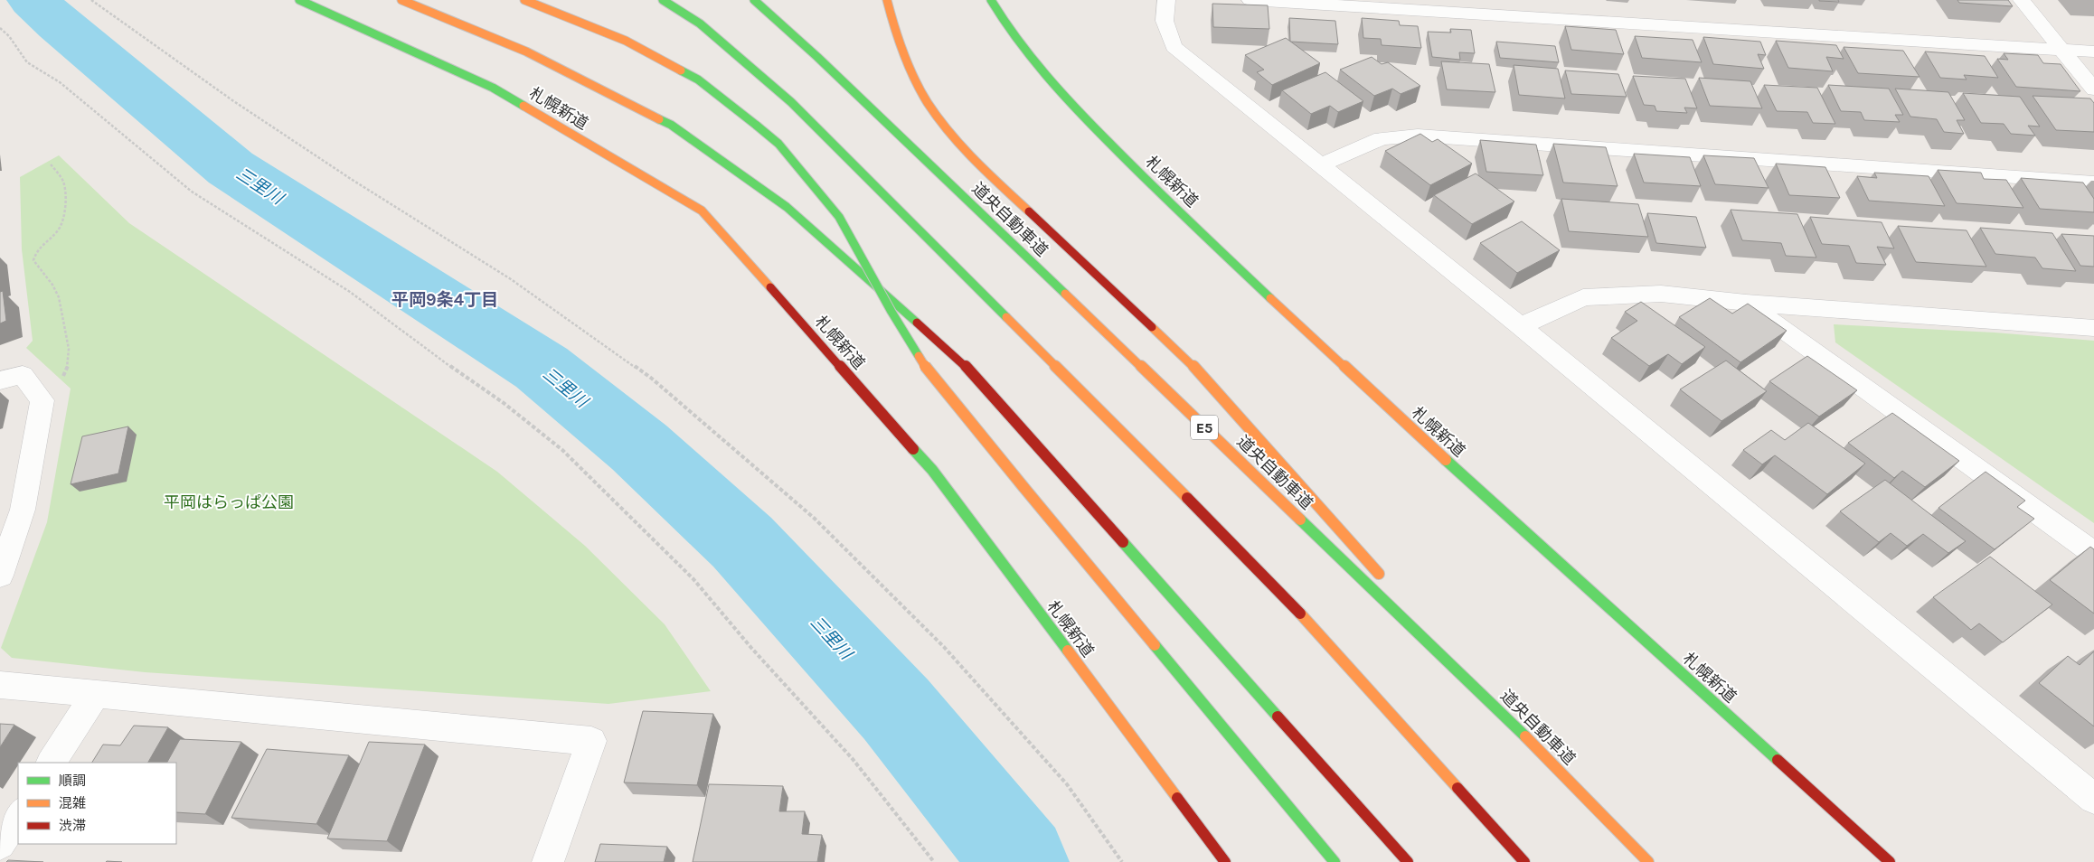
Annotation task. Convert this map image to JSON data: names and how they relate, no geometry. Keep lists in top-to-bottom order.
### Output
{
  "streets": {
    "main road": ["札幌新道", "道央自動車道", "E5"]
  },
  "districts": ["平岡9条4丁目"],
  "water": ["三里川"],
  "parks": ["平岡はらっぱ公園"],
  "legend": ["順調", "混雑", "渋滞"]
}
